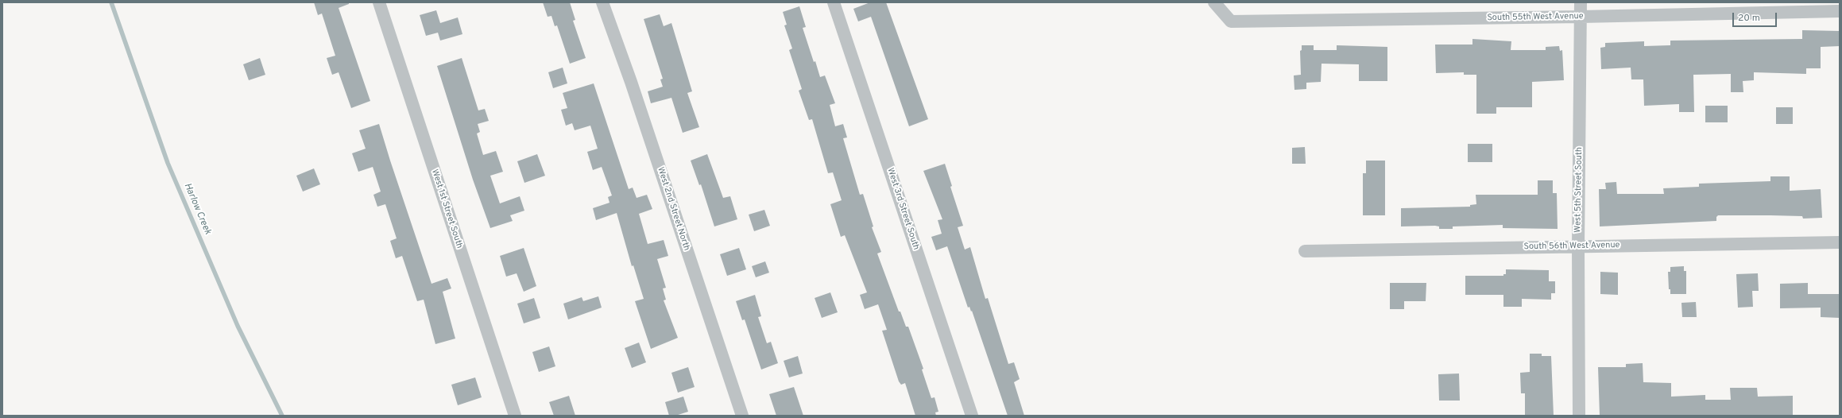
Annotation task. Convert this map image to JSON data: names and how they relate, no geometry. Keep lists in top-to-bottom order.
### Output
{
  "streets": {
    "street": [
      "South 55th West Avenue",
      "West 5th Street South",
      "West 1st Street South",
      "West 2nd Street North",
      "West 3rd Street South",
      "South 56th West Avenue"
    ]
  },
  "crossings": [
    ["South 55th West Avenue", "West 5th Street South"],
    ["West 5th Street South", "South 56th West Avenue"]
  ],
  "water": ["Harlow Creek"],
  "scale_bar": "20 m"
}
